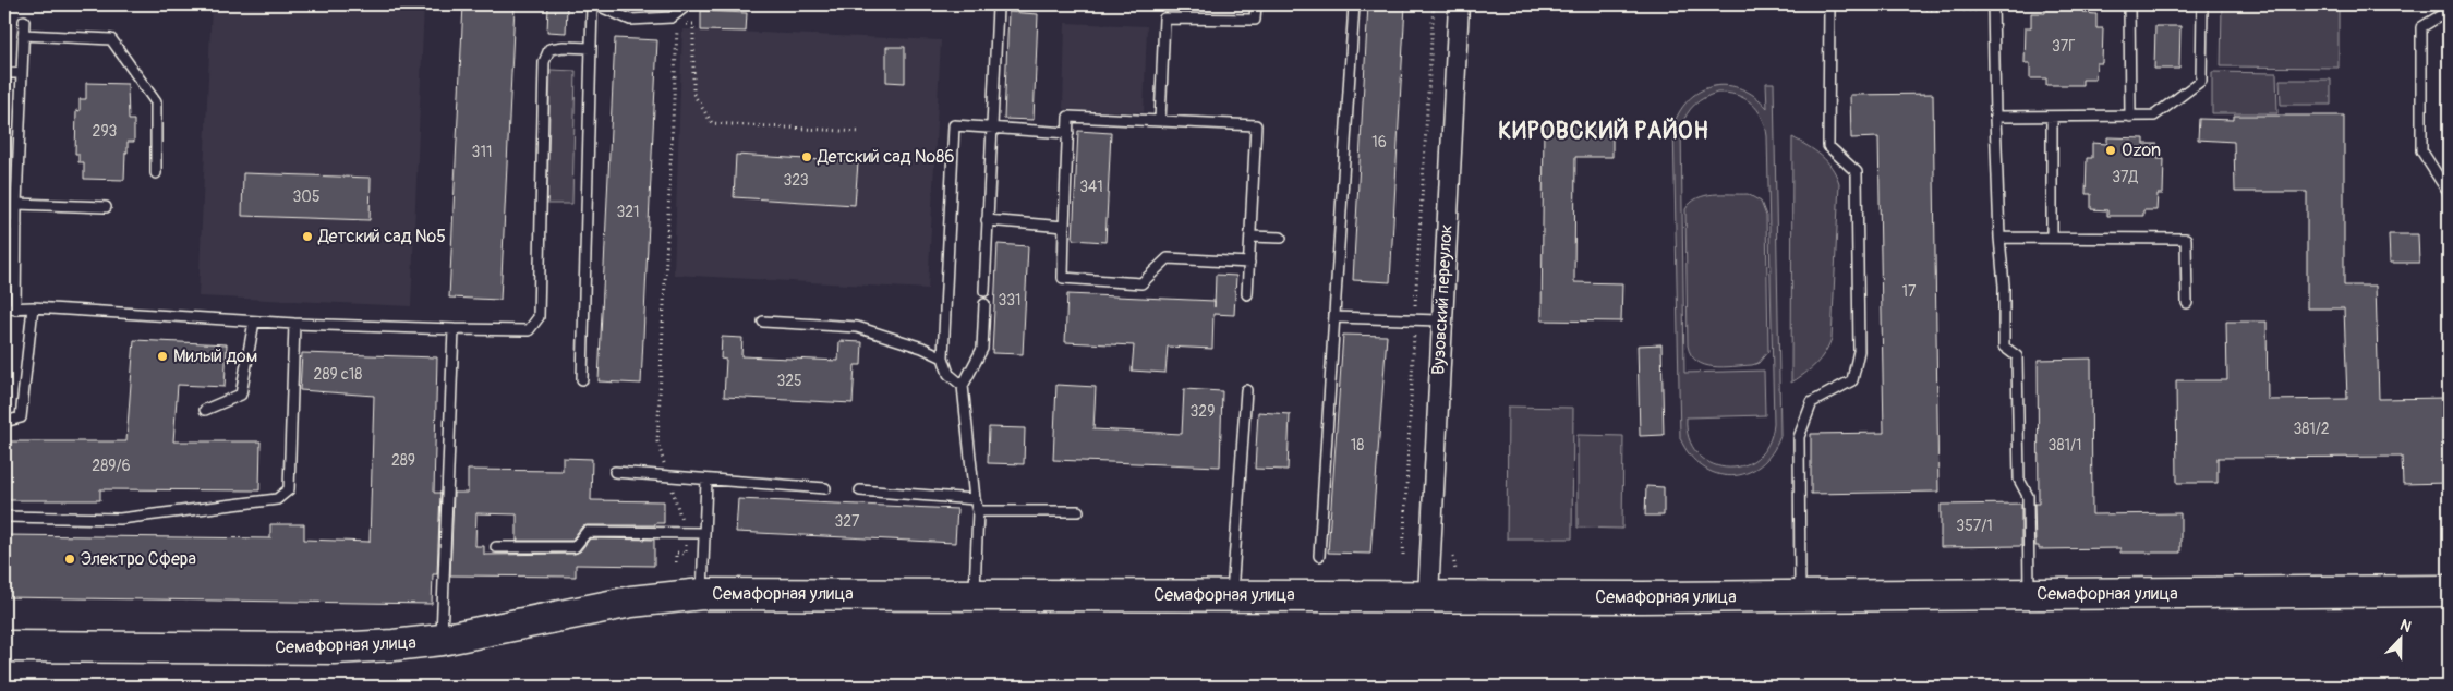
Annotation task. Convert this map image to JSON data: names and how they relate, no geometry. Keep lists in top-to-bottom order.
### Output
{
  "streets": {
    "highway": ["Семафорная улица"],
    "street": ["Вузовский переулок"]
  },
  "crossings": [
    ["Вузовский переулок", "Семафорная улица"]
  ],
  "districts": ["КИРОВСКИЙ РАЙОН"],
  "places": [
    "Ozon",
    "Детский сад №86",
    "Детский сад №5",
    "Милый дом",
    "Электро Сфера"
  ],
  "house_numbers": [
    "37Г",
    "293",
    "16",
    "311",
    "37Д",
    "323",
    "341",
    "305",
    "321",
    "17",
    "331",
    "289 с18",
    "325",
    "329",
    "381/2",
    "18",
    "381/1",
    "289",
    "289/6",
    "327",
    "357/1"
  ],
  "north": "top"
}
